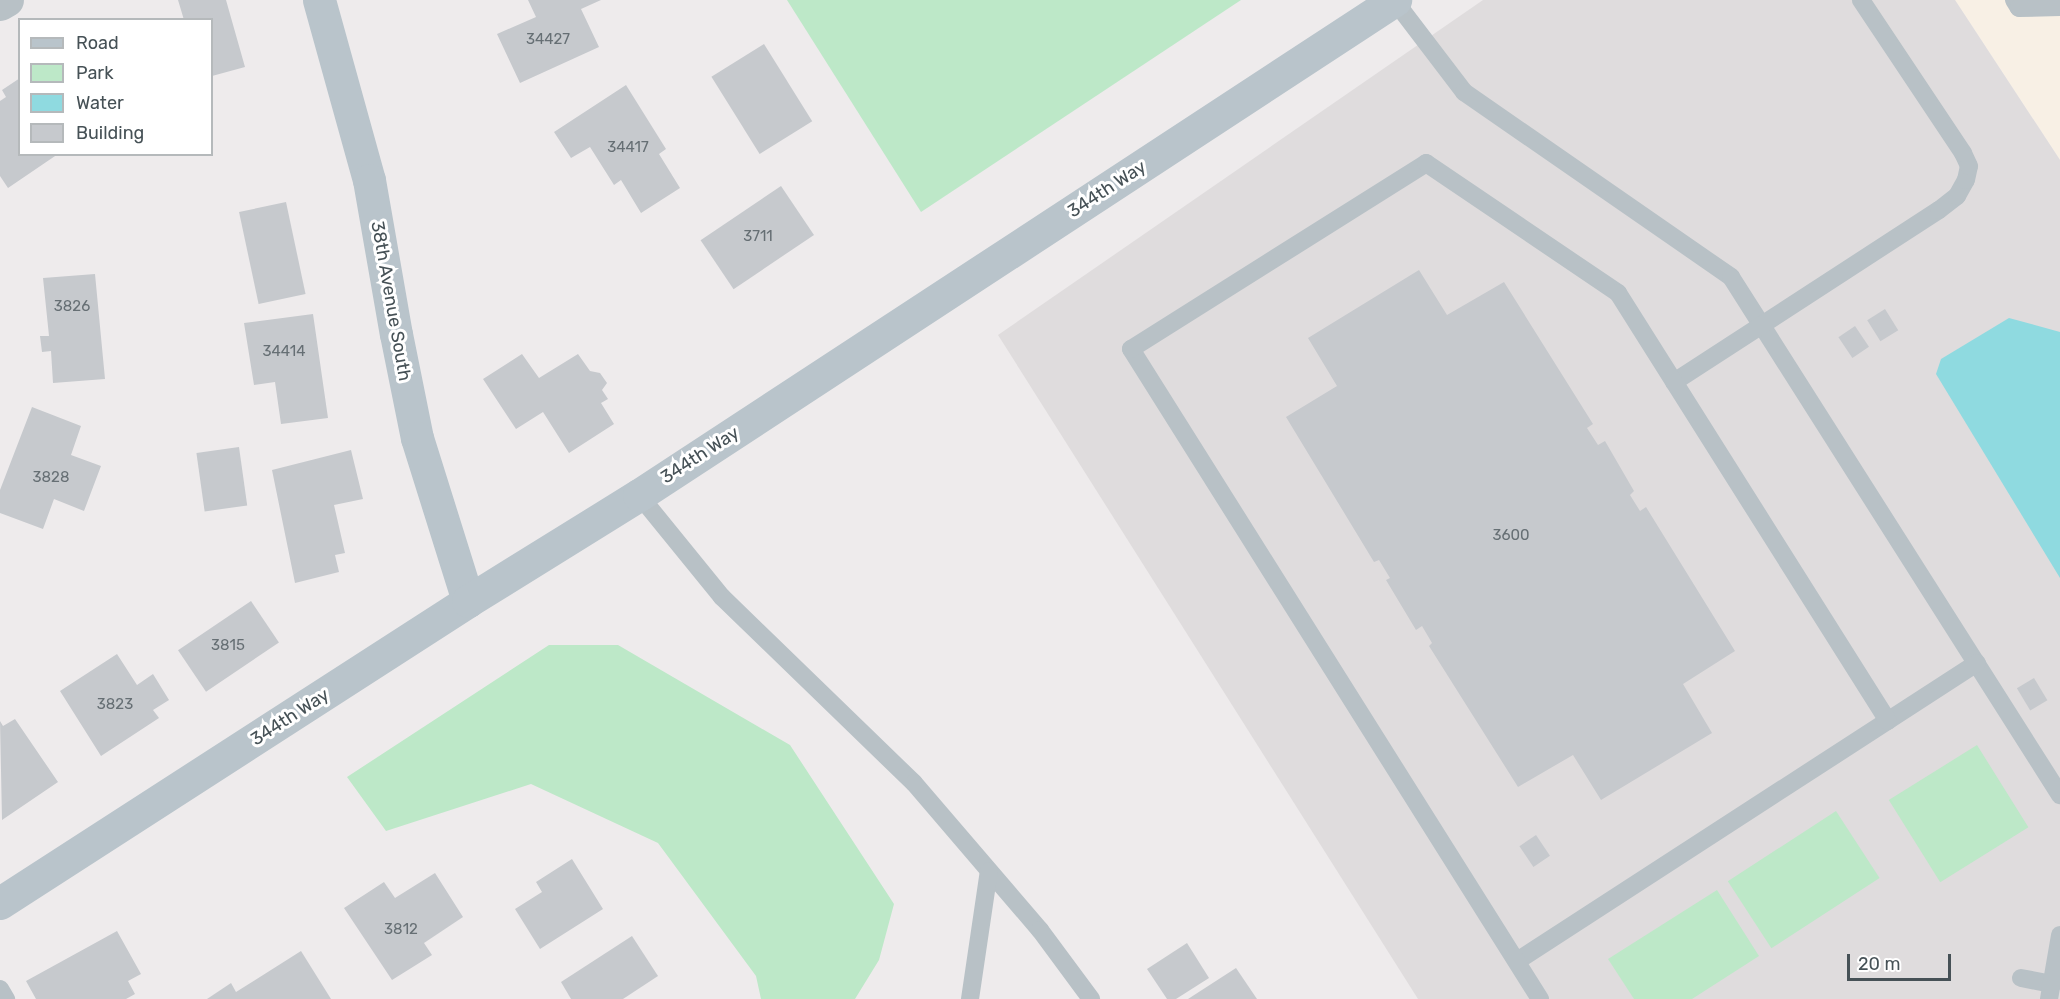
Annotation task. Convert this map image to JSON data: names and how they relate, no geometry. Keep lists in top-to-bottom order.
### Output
{
  "streets": {
    "street": ["344th Way", "38th Avenue South"]
  },
  "crossings": [
    ["344th Way", "38th Avenue South"]
  ],
  "house_numbers": [
    "34427",
    "34417",
    "3711",
    "3826",
    "34414",
    "3828",
    "3600",
    "3815",
    "3823",
    "3812"
  ],
  "legend": [
    "Road",
    "Park",
    "Water",
    "Building"
  ],
  "scale_bar": "20 m"
}
